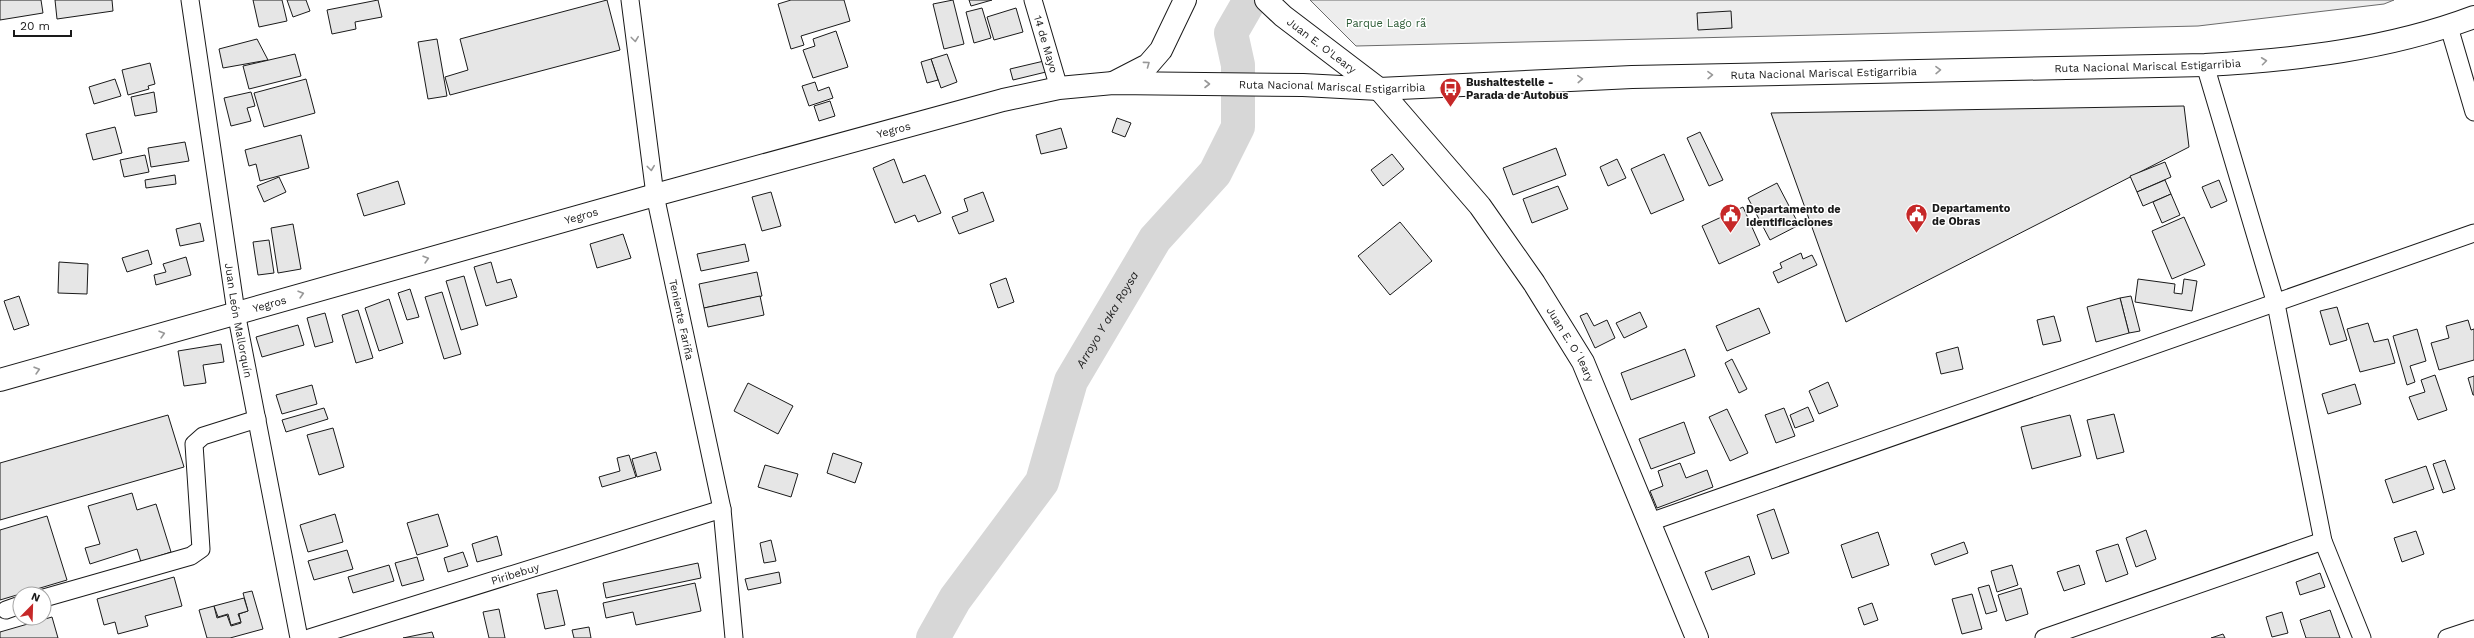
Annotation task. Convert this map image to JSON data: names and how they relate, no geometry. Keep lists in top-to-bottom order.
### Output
{
  "streets": {
    "main road": [
      "Juan E. O'Leary",
      "Ruta Nacional Mariscal Estigarribia",
      "Yegros",
      "Juan E. O´leary"
    ],
    "street": [
      "14 de Mayo",
      "Teniente Fariña",
      "Juan León Mallorquín",
      "Piribebuy"
    ]
  },
  "crossings": [
    ["14 de Mayo", "Yegros"],
    ["Juan E. O'Leary", "Ruta Nacional Mariscal Estigarribia"],
    ["Juan E. O'Leary", "Juan E. O´leary"],
    ["Ruta Nacional Mariscal Estigarribia", "Yegros"],
    ["Ruta Nacional Mariscal Estigarribia", "Juan E. O´leary"],
    ["Yegros", "Teniente Fariña"],
    ["Yegros", "Juan León Mallorquín"],
    ["Teniente Fariña", "Piribebuy"]
  ],
  "one_way": ["Ruta Nacional Mariscal Estigarribia", "Yegros"],
  "water": ["Arroyo Y aka Roysa"],
  "parks": ["Parque Lago rã"],
  "places": {
    "bus stop": ["Bushaltestelle - Parada de Autobus"],
    "public building": ["Departamento de Obras", "Departamento de Identificaciones"]
  },
  "scale_bar": "20 m",
  "north": "top right"
}
